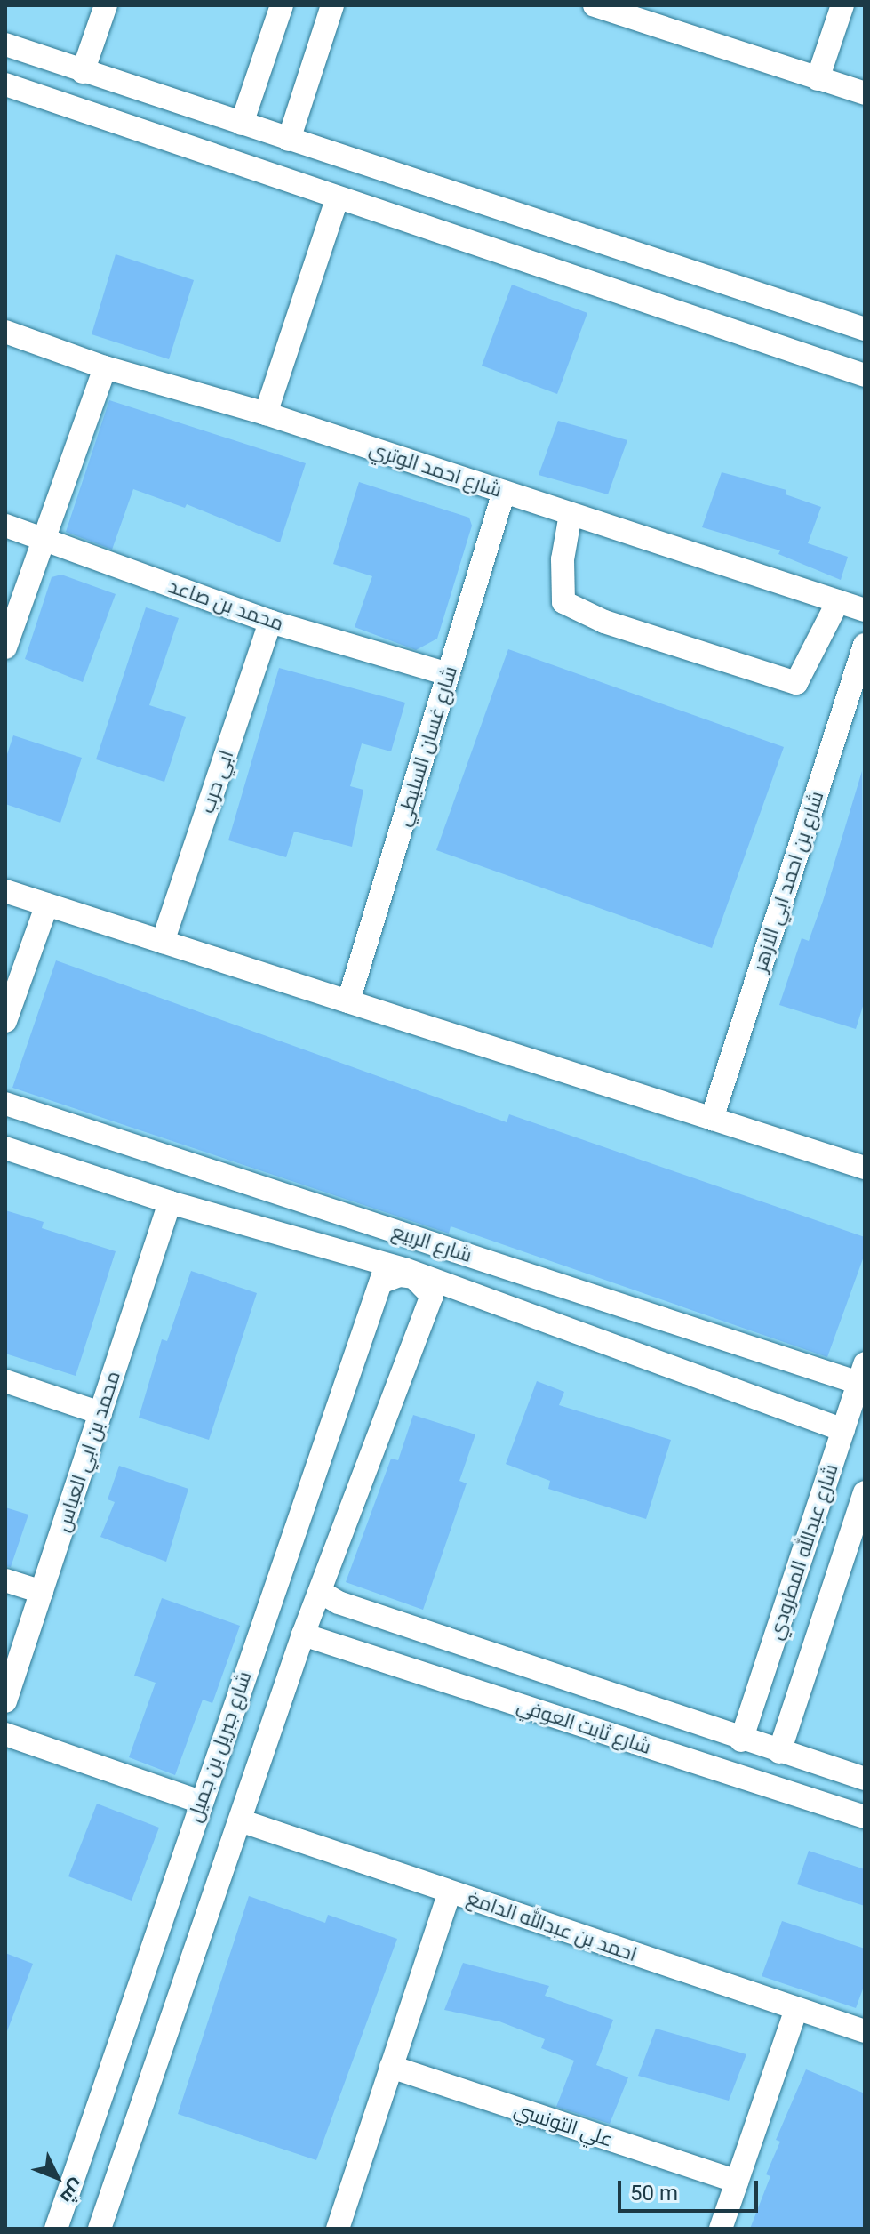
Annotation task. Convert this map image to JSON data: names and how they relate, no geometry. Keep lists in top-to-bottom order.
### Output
{
  "streets": {
    "street": [
      "شارع احمد الوتري",
      "محمد بن صاعد",
      "شارع غسان السليطي",
      "ابي حرب",
      "شارع بن احمد ابي الازهر",
      "شارع الربيع",
      "محمد بن ابي العباس",
      "شارع عبدالله المطرودي",
      "شارع ثابت العوفي",
      "شارع جبريل بن جميل",
      "احمد بن عبدالله الدامغ",
      "علي التونسي"
    ]
  },
  "crossings": [
    ["شارع احمد الوتري", "شارع غسان السليطي"],
    ["محمد بن صاعد", "شارع غسان السليطي"],
    ["محمد بن صاعد", "ابي حرب"],
    ["شارع الربيع", "محمد بن ابي العباس"],
    ["شارع الربيع", "شارع عبدالله المطرودي"],
    ["شارع الربيع", "شارع جبريل بن جميل"],
    ["شارع عبدالله المطرودي", "شارع ثابت العوفي"]
  ],
  "scale_bar": "50 m",
  "north": "bottom right"
}
